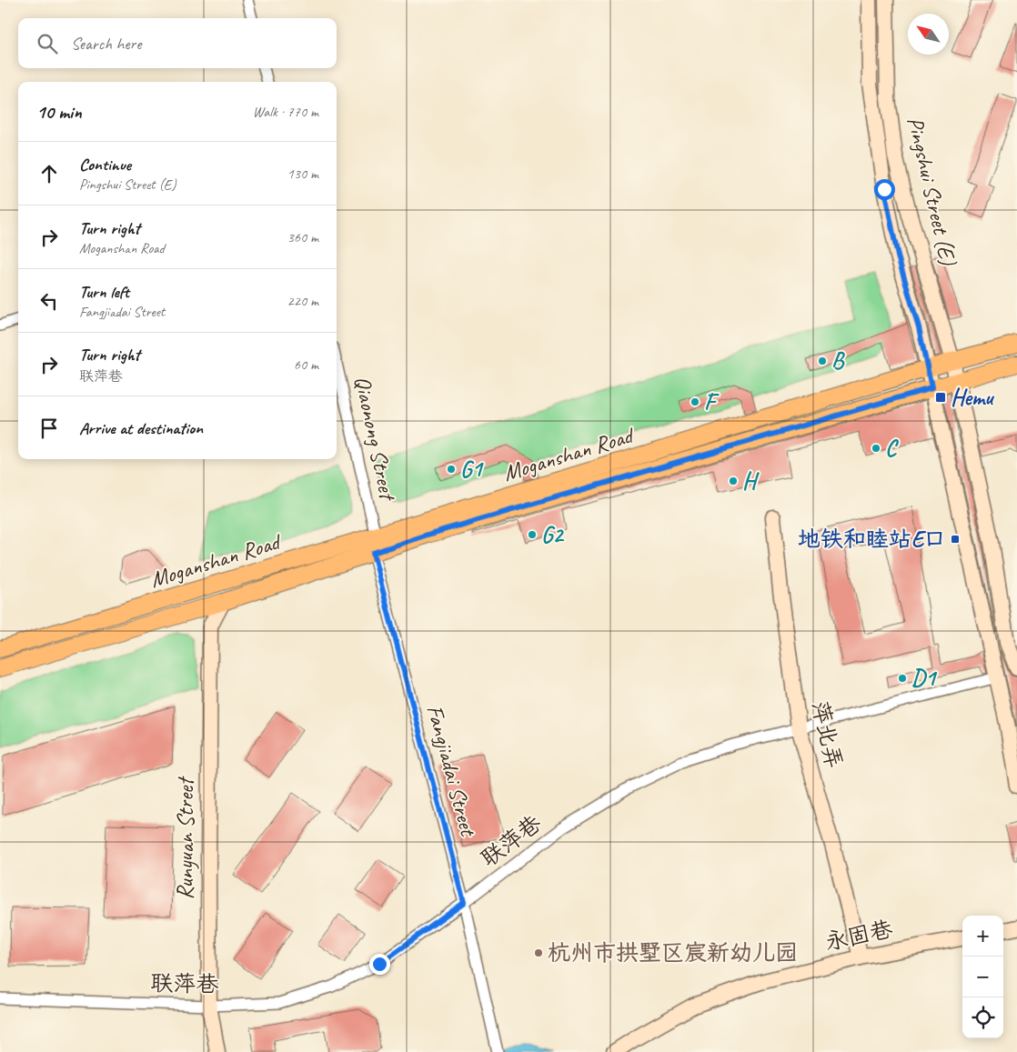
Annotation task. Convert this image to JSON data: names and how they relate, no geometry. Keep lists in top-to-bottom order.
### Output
{
  "streets": {
    "main road": [
      "Pingshui Street (E)",
      "Moganshan Road",
      "萍北弄",
      "Runyuan Street",
      "永固巷"
    ],
    "street": ["Qiaonong Street", "Fangjiadai Street", "联萍巷"]
  },
  "crossings": [
    ["Pingshui Street (E)", "Moganshan Road"],
    ["Pingshui Street (E)", "联萍巷"],
    ["Qiaonong Street", "Moganshan Road"],
    ["Moganshan Road", "Fangjiadai Street"],
    ["Moganshan Road", "Runyuan Street"],
    ["萍北弄", "联萍巷"],
    ["萍北弄", "永固巷"],
    ["Fangjiadai Street", "联萍巷"],
    ["Runyuan Street", "联萍巷"]
  ],
  "places": {
    "other": [
      "B",
      "F",
      "C",
      "G1",
      "H",
      "G2",
      "D1",
      "杭州市拱墅区宸新幼儿园"
    ],
    "transit": ["Hemu", "地铁和睦站E口"]
  },
  "north": "top left",
  "page": {
    "search": "Search here",
    "heading": ["10 min", "Walk · 770 m"],
    "list": [
      ["Continue", "Pingshui Street (E)", "130 m"],
      ["Turn right", "Moganshan Road", "360 m"],
      ["Turn left", "Fangjiadai Street", "220 m"],
      ["Turn right", "联萍巷", "60 m"],
      "Arrive at destination"
    ],
    "map_buttons": ["+", "−"]
  }
}
